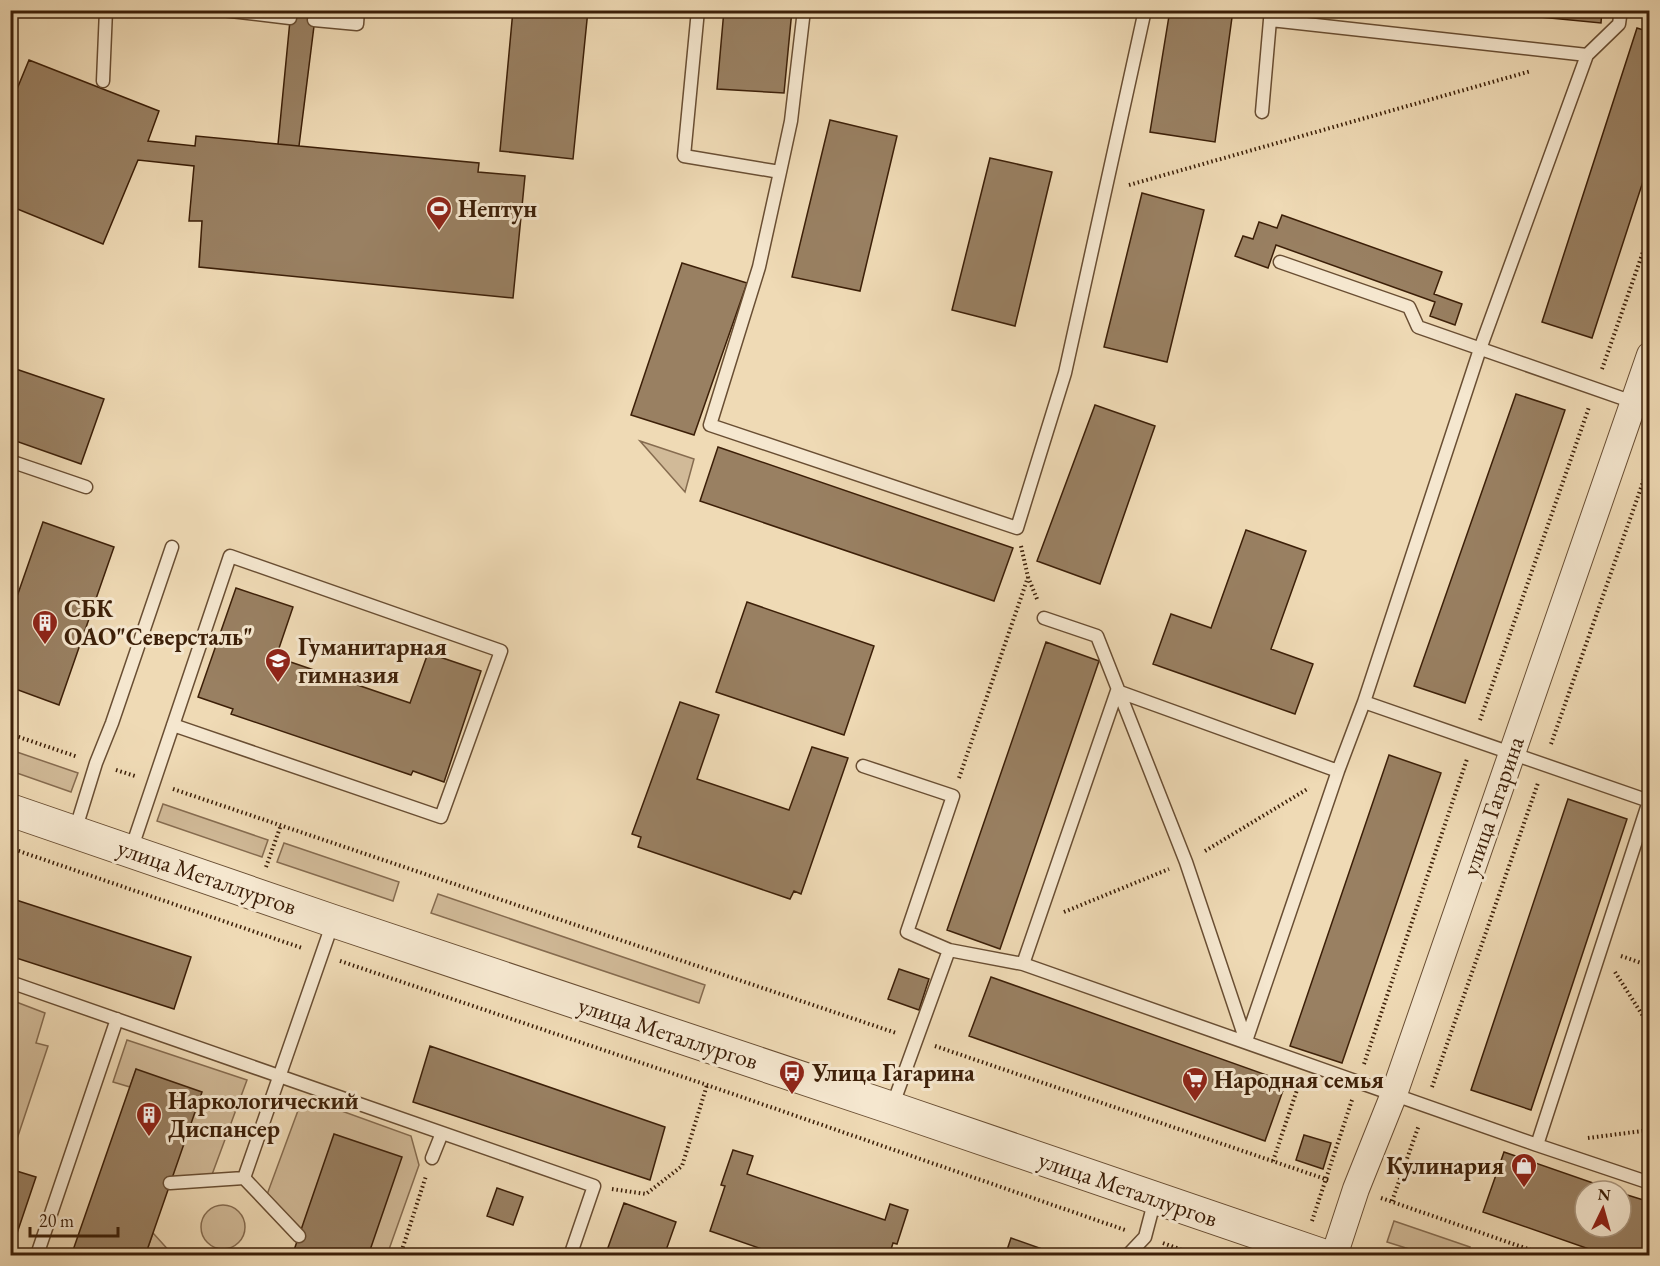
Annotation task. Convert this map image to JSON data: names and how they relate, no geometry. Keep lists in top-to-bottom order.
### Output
{
  "streets": {
    "street": ["улица Гагарина", "улица Металлургов"]
  },
  "places": {
    "sports": ["Нептун"],
    "building": ["СБК ОАО\"Северсталь\"", "Наркологический Диспансер"],
    "school or university": ["Гуманитарная гимназия"],
    "bus stop": ["Улица Гагарина"],
    "supermarket": ["Народная семья"],
    "shop": ["Кулинария"]
  },
  "scale_bar": "20 m",
  "north": "top"
}
